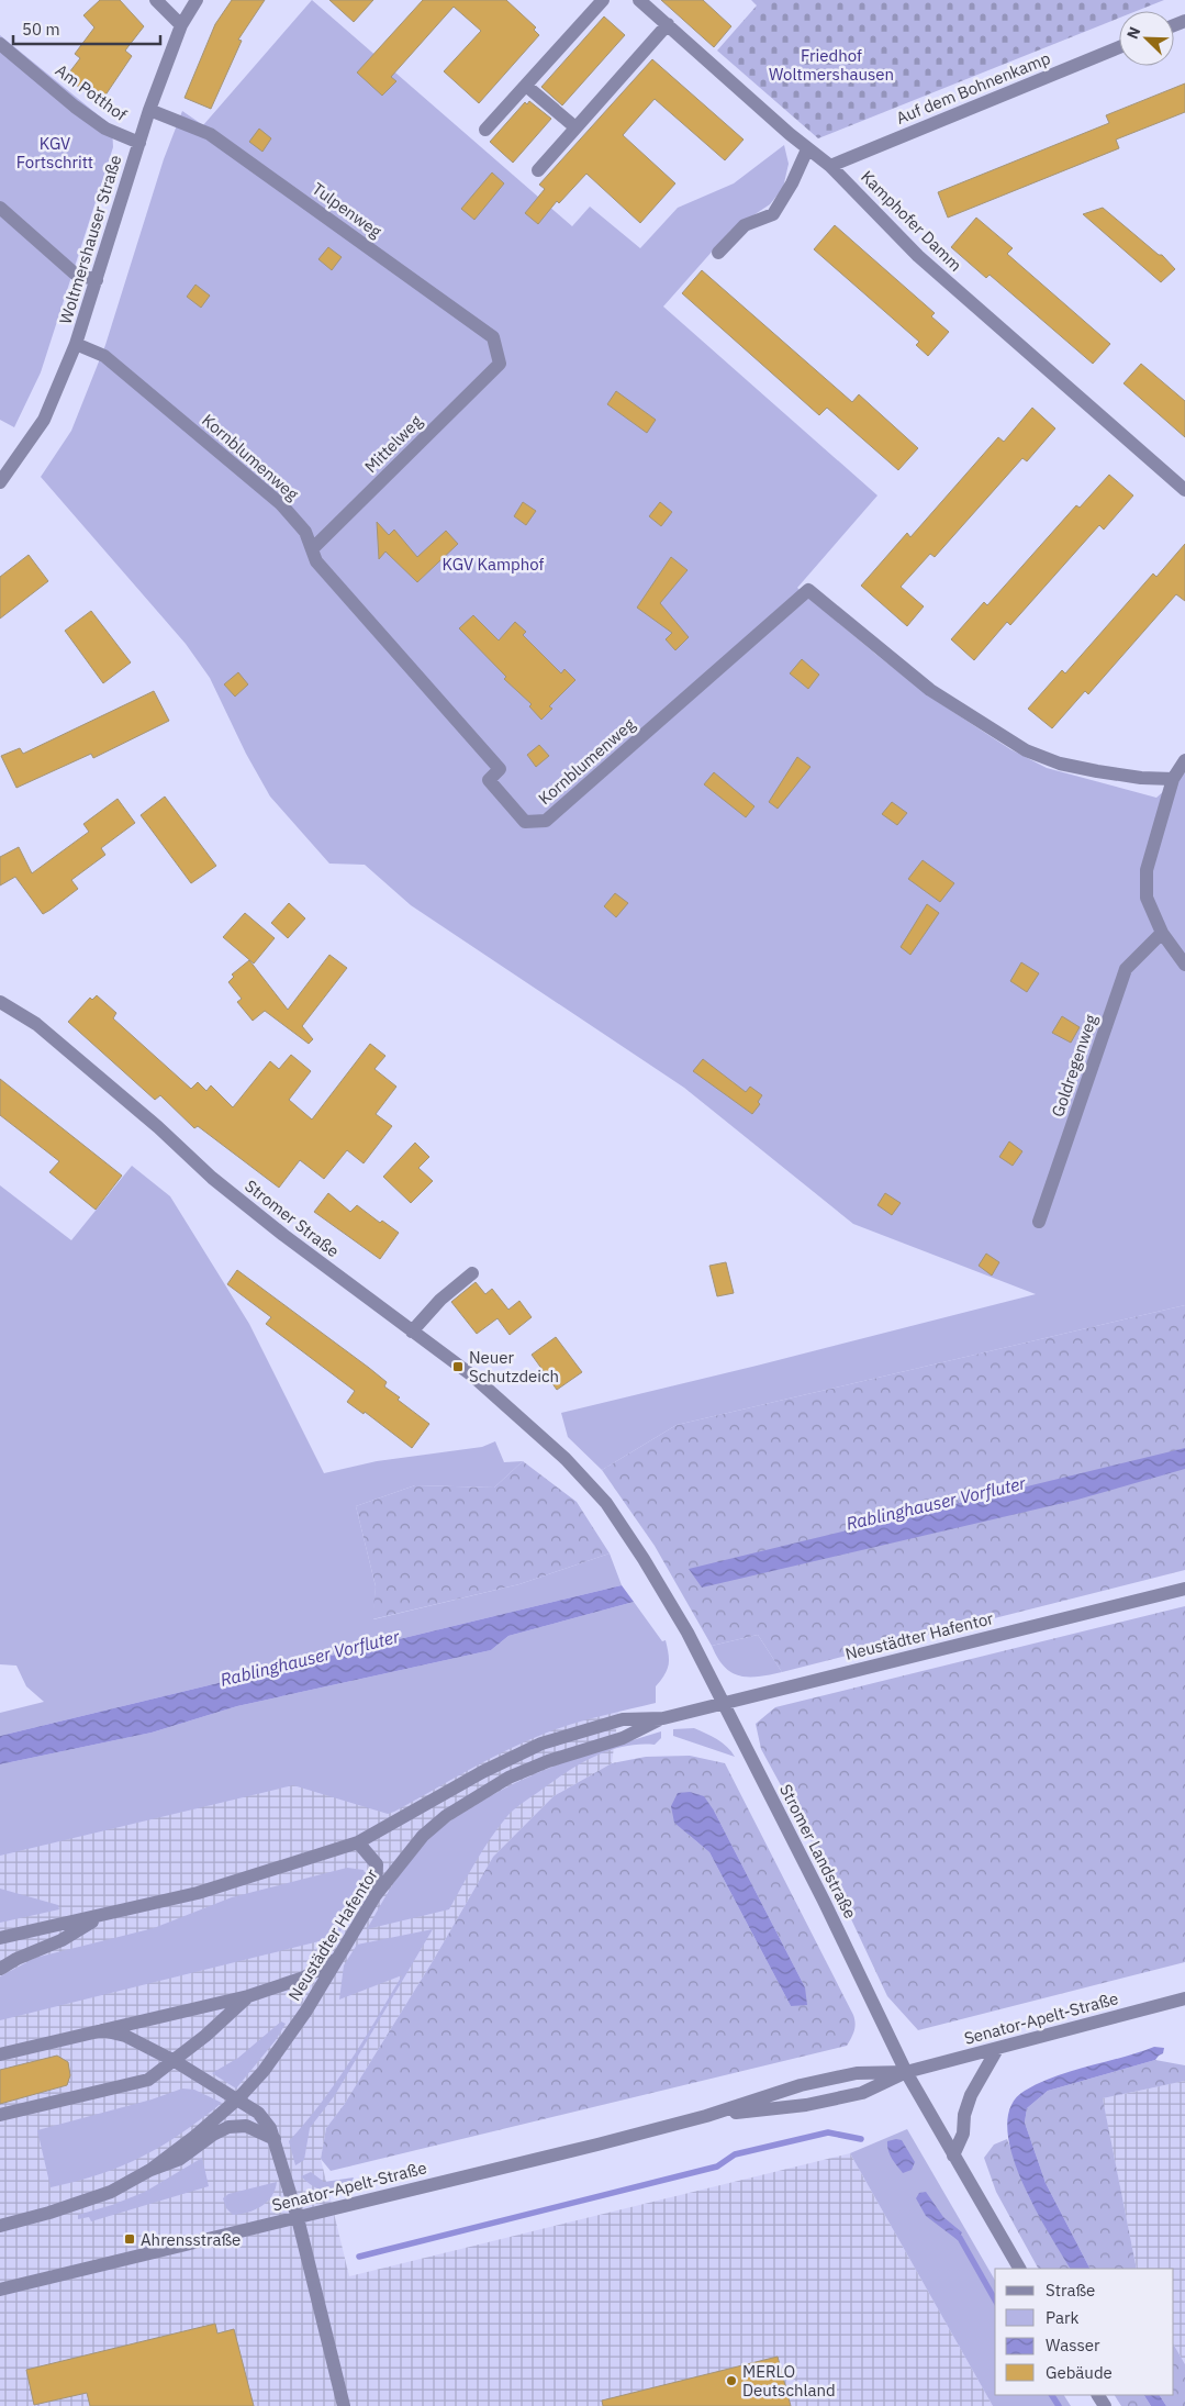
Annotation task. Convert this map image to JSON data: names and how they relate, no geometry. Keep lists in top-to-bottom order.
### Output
{
  "streets": {
    "street": [
      "Auf dem Bohnenkamp",
      "Am Potthof",
      "Tulpenweg",
      "Kamphofer Damm",
      "Woltmershauser Straße",
      "Mittelweg",
      "Kornblumenweg",
      "Goldregenweg",
      "Stromer Straße",
      "Neustädter Hafentor",
      "Stromer Landstraße",
      "Senator-Apelt-Straße"
    ]
  },
  "crossings": [
    ["Auf dem Bohnenkamp", "Kamphofer Damm"],
    ["Am Potthof", "Woltmershauser Straße"],
    ["Tulpenweg", "Woltmershauser Straße"],
    ["Tulpenweg", "Mittelweg"],
    ["Woltmershauser Straße", "Kornblumenweg"],
    ["Mittelweg", "Kornblumenweg"],
    ["Stromer Straße", "Stromer Landstraße"],
    ["Neustädter Hafentor", "Stromer Landstraße"],
    ["Stromer Landstraße", "Senator-Apelt-Straße"]
  ],
  "water": ["Rablinghauser Vorfluter"],
  "parks": ["Friedhof Woltmershausen", "KGV Fortschritt", "KGV Kamphof"],
  "places": {
    "transit": ["Neuer Schutzdeich", "Ahrensstraße"],
    "other": ["MERLO Deutschland"]
  },
  "legend": [
    "Straße",
    "Park",
    "Wasser",
    "Gebäude"
  ],
  "scale_bar": "50 m",
  "north": "top left"
}
